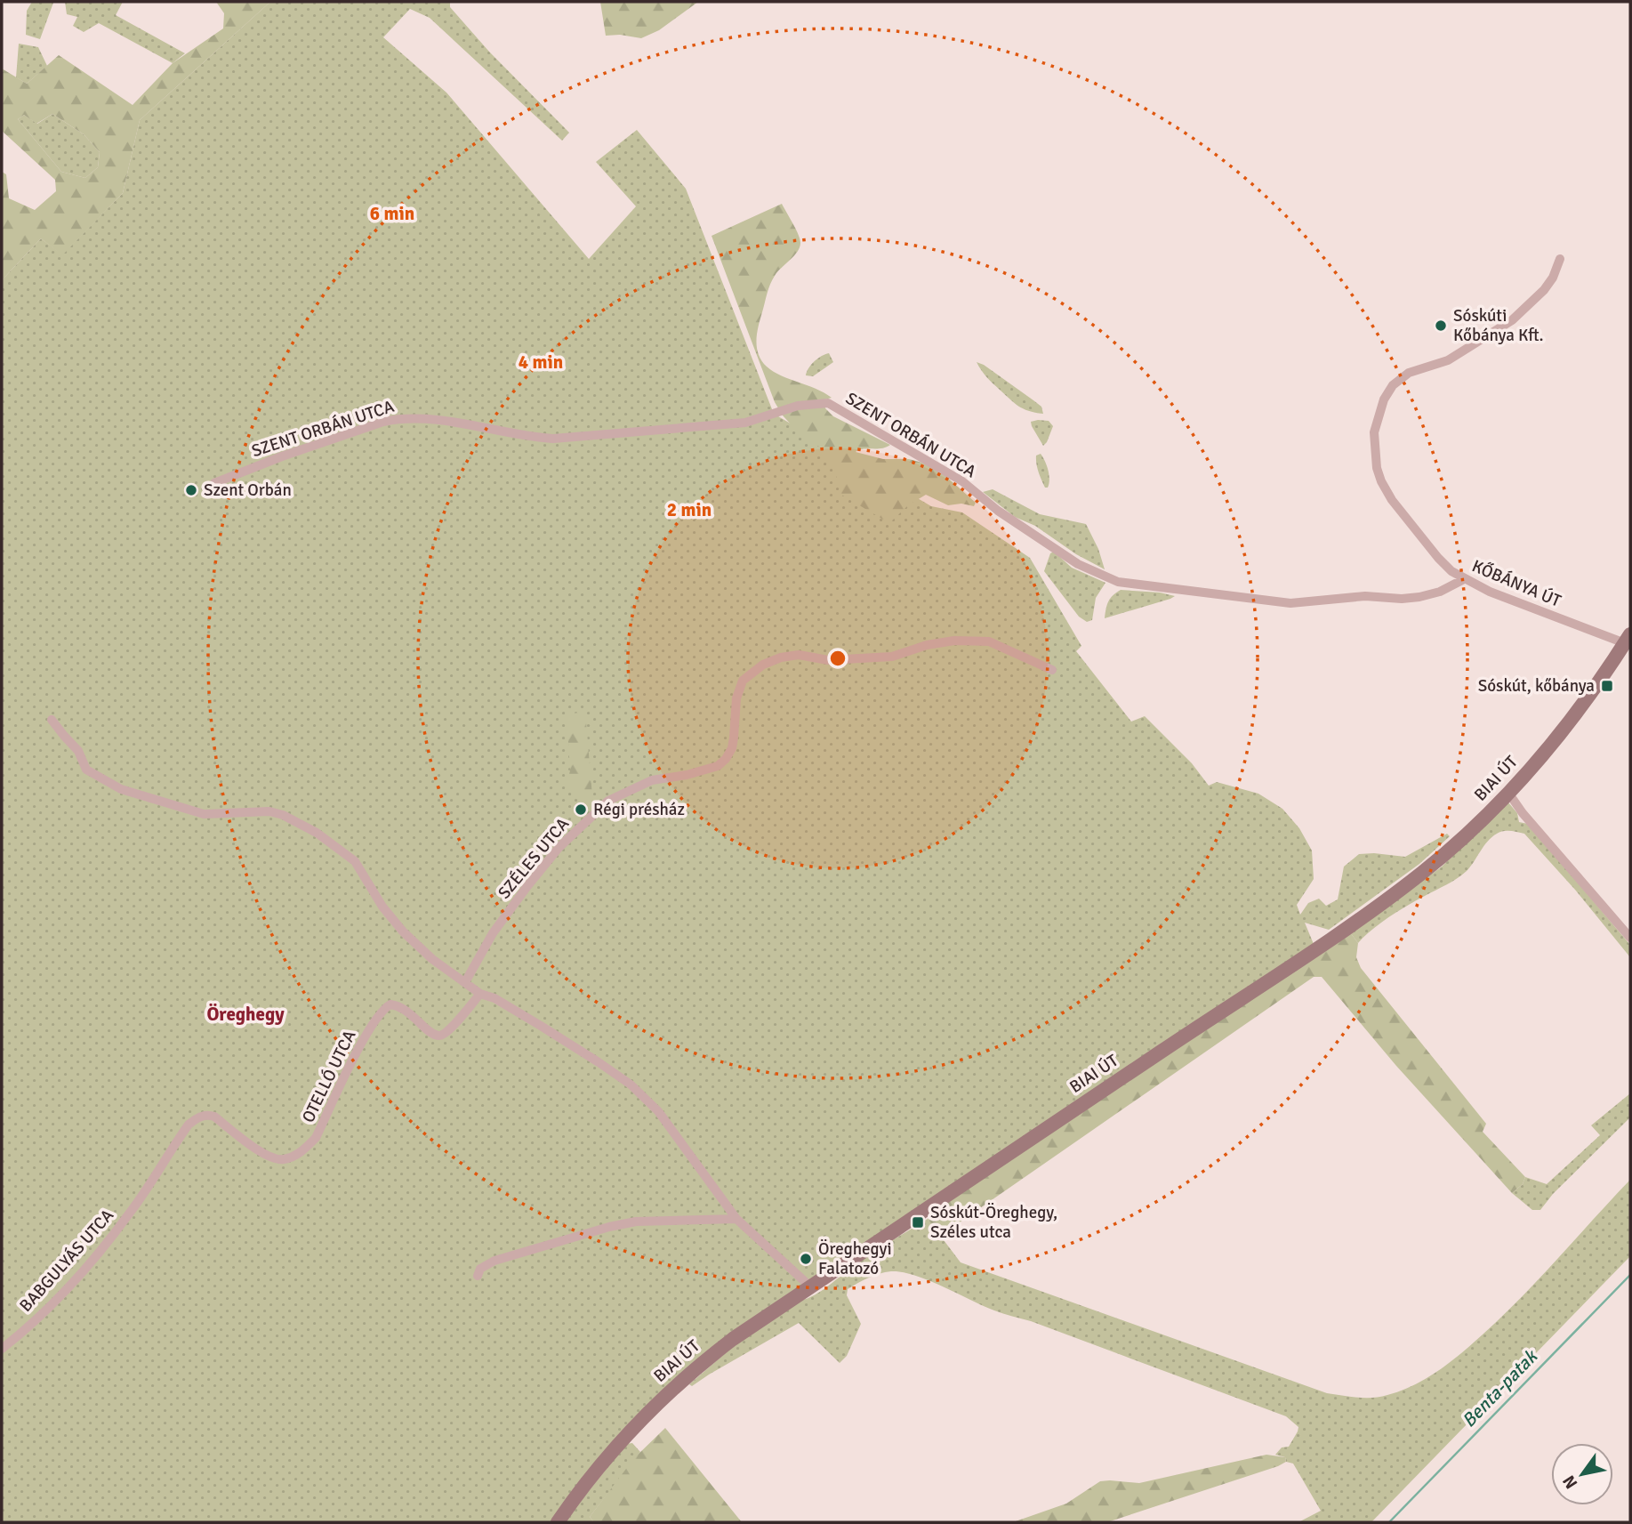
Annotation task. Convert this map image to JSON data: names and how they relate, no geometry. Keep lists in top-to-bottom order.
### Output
{
  "streets": {
    "main road": ["BIAI ÚT"],
    "street": [
      "SZENT ORBÁN UTCA",
      "KŐBÁNYA ÚT",
      "SZÉLES UTCA",
      "OTELLÓ UTCA",
      "BABGULYÁS UTCA"
    ]
  },
  "crossings": [
    ["SZENT ORBÁN UTCA", "KŐBÁNYA ÚT"],
    ["KŐBÁNYA ÚT", "BIAI ÚT"],
    ["OTELLÓ UTCA", "BABGULYÁS UTCA"]
  ],
  "districts": ["Öreghegy"],
  "water": ["Benta-patak"],
  "places": {
    "other": [
      "Sóskúti Kőbánya Kft.",
      "Szent Orbán",
      "Régi présház",
      "Öreghegyi Falatozó"
    ],
    "transit": ["Sóskút, kőbánya", "Sóskút-Öreghegy, Széles utca"]
  },
  "north": "bottom left",
  "rings": ["6 min", "4 min", "2 min"]
}
